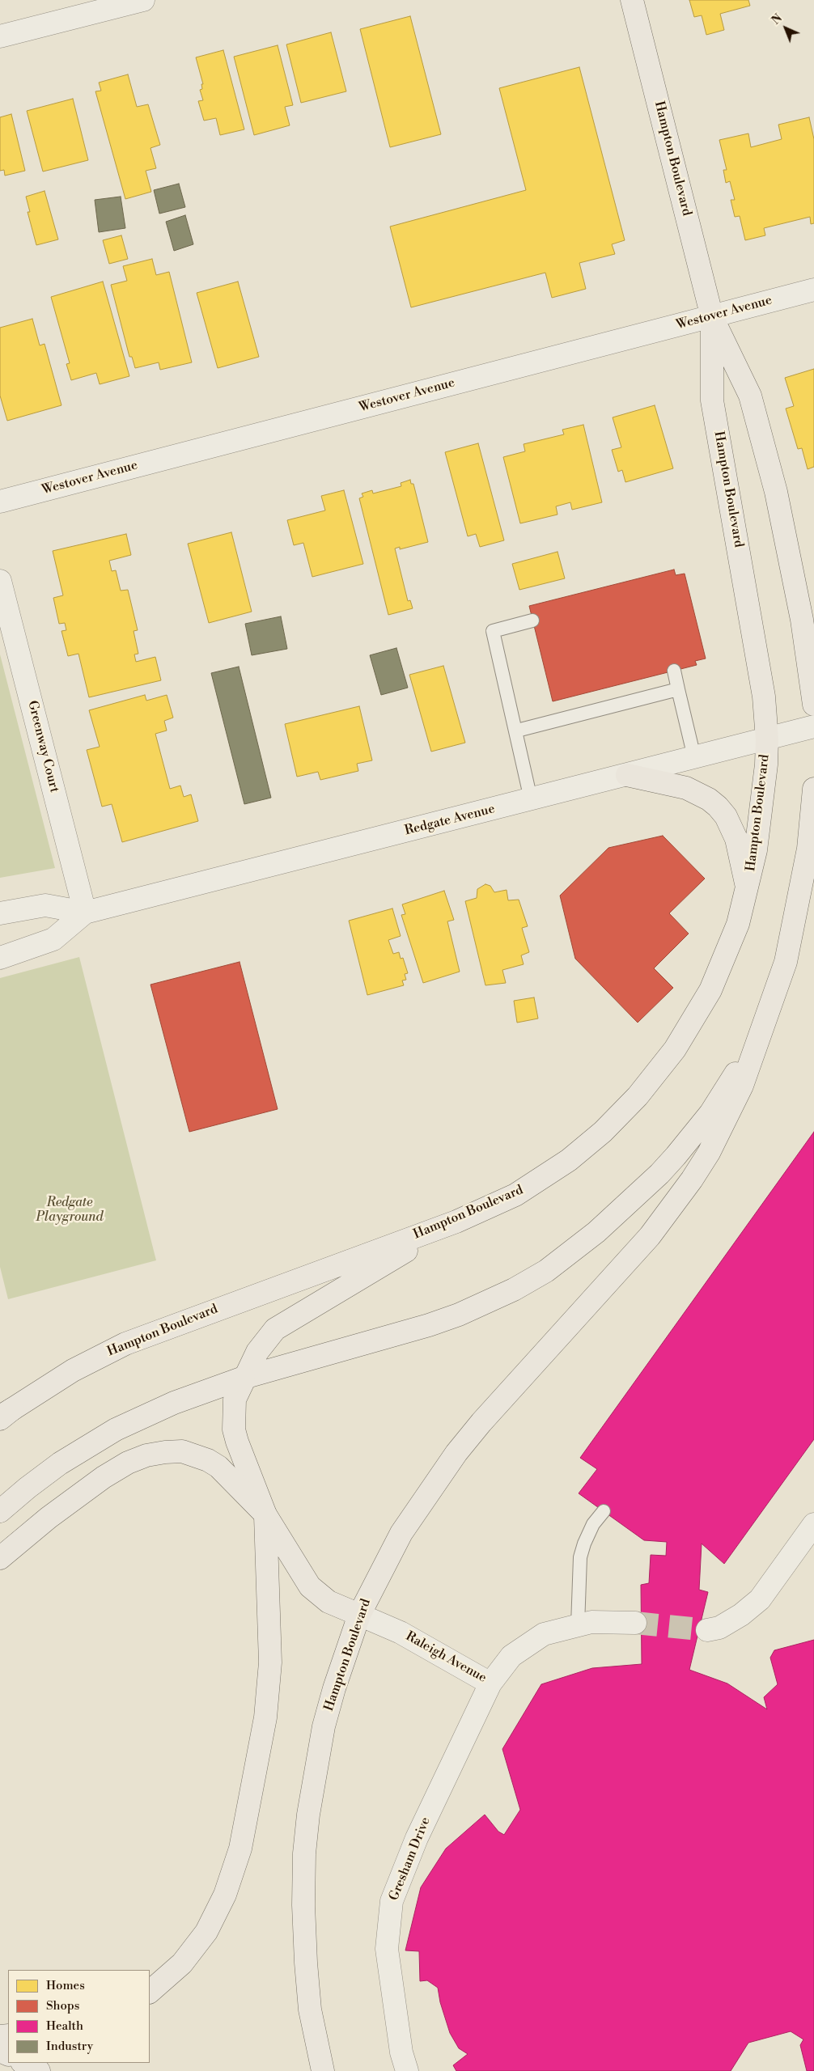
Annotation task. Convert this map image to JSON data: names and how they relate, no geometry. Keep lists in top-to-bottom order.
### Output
{
  "streets": {
    "main road": ["Hampton Boulevard"],
    "street": [
      "Westover Avenue",
      "Greenway Court",
      "Redgate Avenue",
      "Raleigh Avenue",
      "Gresham Drive"
    ]
  },
  "crossings": [
    ["Hampton Boulevard", "Westover Avenue"],
    ["Hampton Boulevard", "Redgate Avenue"],
    ["Hampton Boulevard", "Raleigh Avenue"],
    ["Greenway Court", "Redgate Avenue"],
    ["Raleigh Avenue", "Gresham Drive"]
  ],
  "parks": ["Redgate Playground"],
  "legend": [
    "Homes",
    "Shops",
    "Health",
    "Industry"
  ],
  "north": "top left"
}
